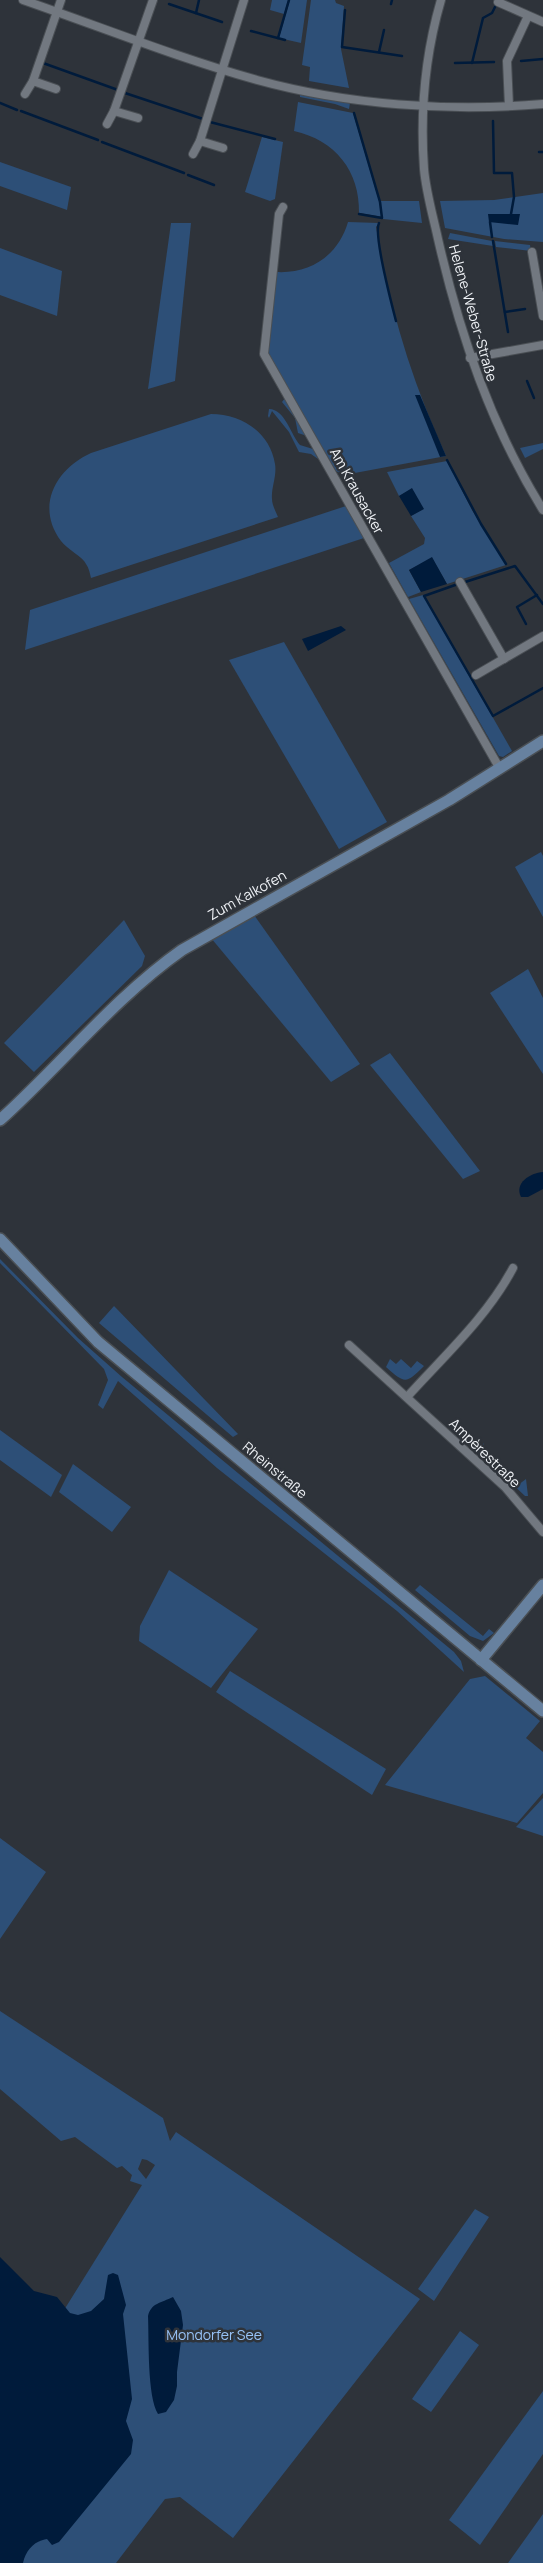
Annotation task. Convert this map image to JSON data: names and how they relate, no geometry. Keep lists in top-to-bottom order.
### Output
{
  "streets": {
    "street": [
      "Helene-Weber-Straße",
      "Am Krausacker",
      "Zum Kalkofen",
      "Ampèrestraße",
      "Rheinstraße"
    ]
  },
  "crossings": [
    ["Am Krausacker", "Zum Kalkofen"]
  ],
  "parks": ["Mondorfer See"]
}
